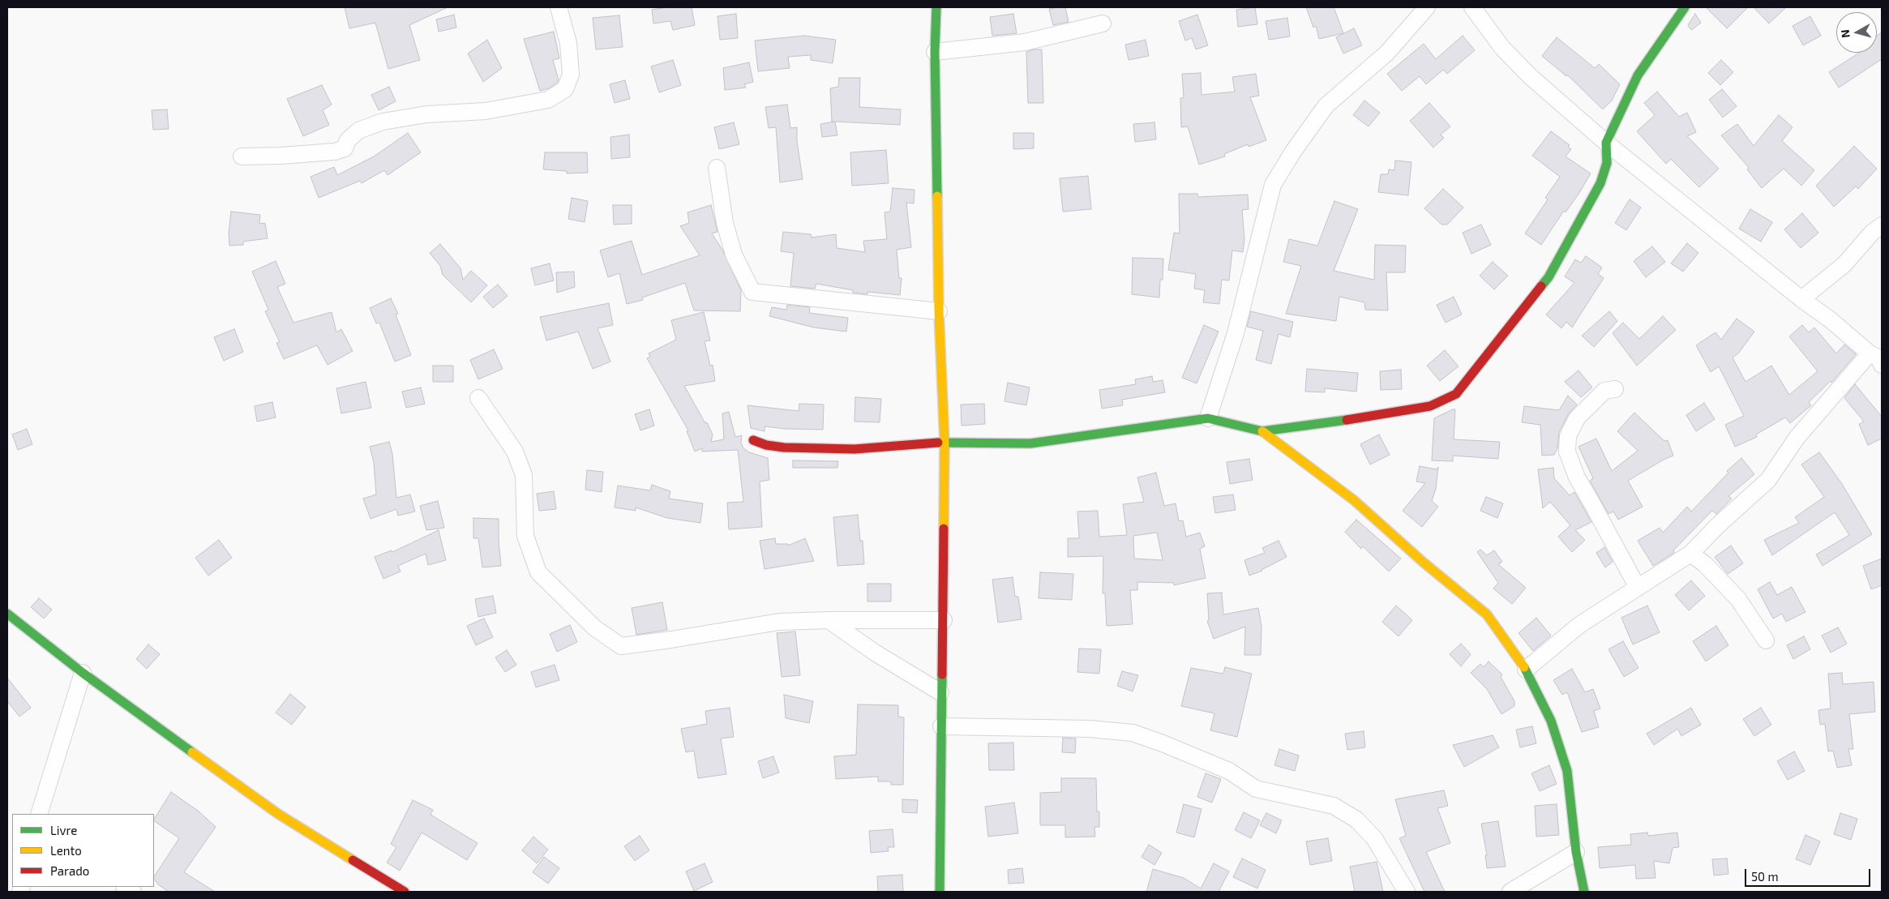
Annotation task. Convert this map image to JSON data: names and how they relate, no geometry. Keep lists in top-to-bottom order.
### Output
{
  "legend": ["Livre", "Lento", "Parado"],
  "scale_bar": "50 m",
  "north": "left"
}
